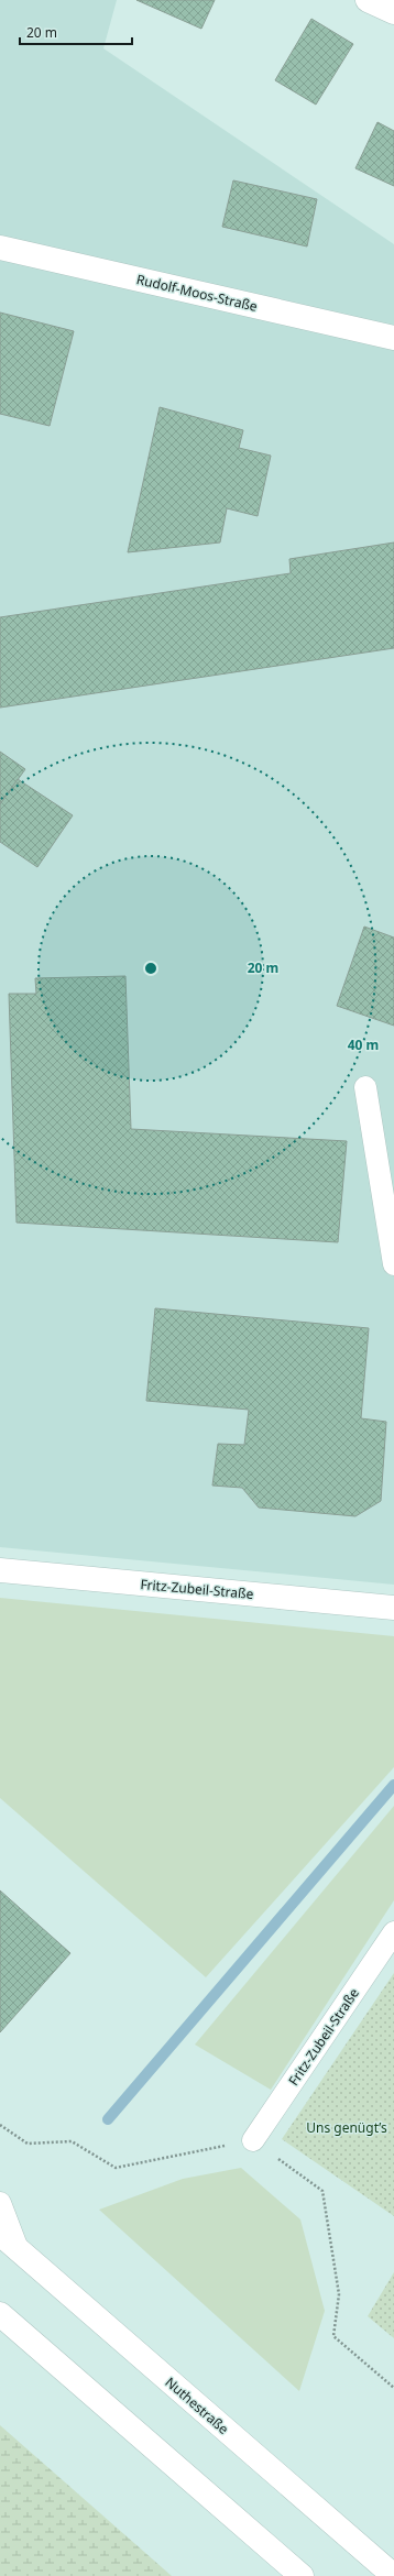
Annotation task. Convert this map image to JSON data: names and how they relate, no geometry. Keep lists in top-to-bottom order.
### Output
{
  "streets": {
    "main road": ["Rudolf-Moos-Straße", "Fritz-Zubeil-Straße", "Nuthestraße"]
  },
  "parks": ["Uns genügt’s"],
  "scale_bar": "20 m",
  "rings": ["20 m", "40 m"]
}
